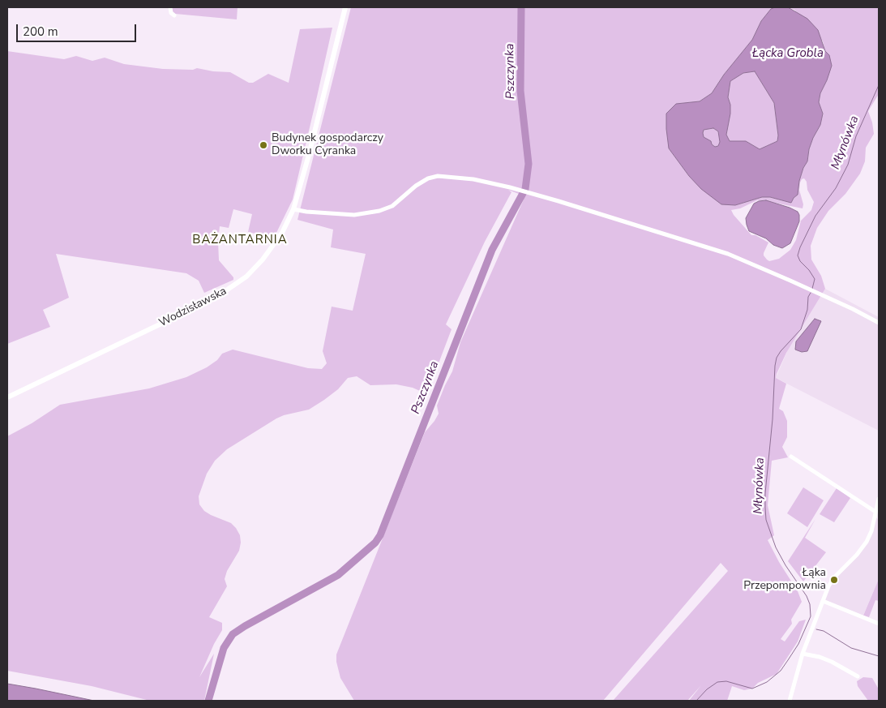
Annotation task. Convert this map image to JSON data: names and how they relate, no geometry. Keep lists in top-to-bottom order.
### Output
{
  "streets": {
    "main road": ["Wodzisławska"]
  },
  "districts": ["BAŻANTARNIA"],
  "water": ["Łącka Grobla", "Pszczynka", "Młynówka"],
  "places": ["Budynek gospodarczy Dworku Cyranka", "Łąka Przepompownia"],
  "scale_bar": "200 m"
}
